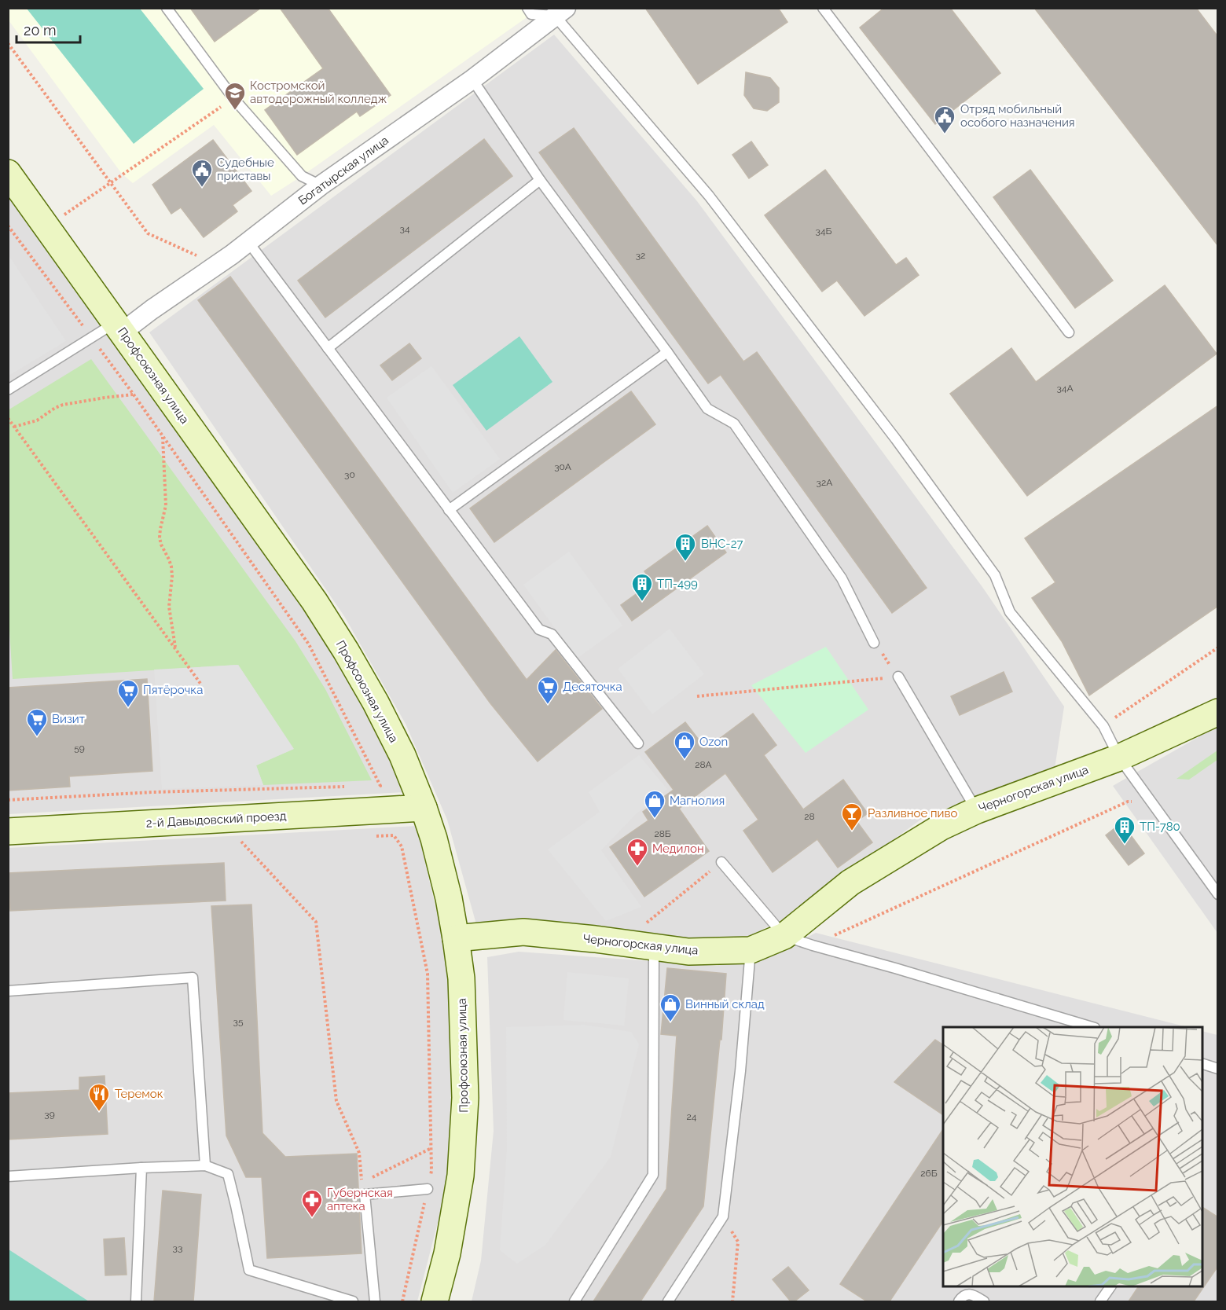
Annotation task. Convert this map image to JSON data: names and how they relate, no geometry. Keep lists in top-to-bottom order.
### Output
{
  "streets": {
    "main road": ["Профсоюзная улица", "Черногорская улица", "2-й Давыдовский проезд"],
    "street": ["Богатырская улица"]
  },
  "crossings": [
    ["Богатырская улица", "Профсоюзная улица"],
    ["Профсоюзная улица", "Черногорская улица"],
    ["Профсоюзная улица", "2-й Давыдовский проезд"]
  ],
  "places": {
    "school or university": ["Костромской автодорожный колледж"],
    "public building": ["Отряд мобильный особого назначения", "Судебные приставы"],
    "building": ["ВНС-27", "ТП-499", "ТП-780"],
    "supermarket": ["Десяточка", "Пятёрочка", "Визит"],
    "shop": ["Ozon", "Магнолия", "Винный склад"],
    "bar": ["Разливное пиво"],
    "pharmacy": ["Медилон", "Губернская аптека"],
    "restaurant": ["Теремок"]
  },
  "house_numbers": [
    "34",
    "34Б",
    "32",
    "34А",
    "30А",
    "30",
    "32А",
    "59",
    "28А",
    "28",
    "28Б",
    "35",
    "39",
    "24",
    "26Б",
    "33"
  ],
  "scale_bar": "20 m"
}
